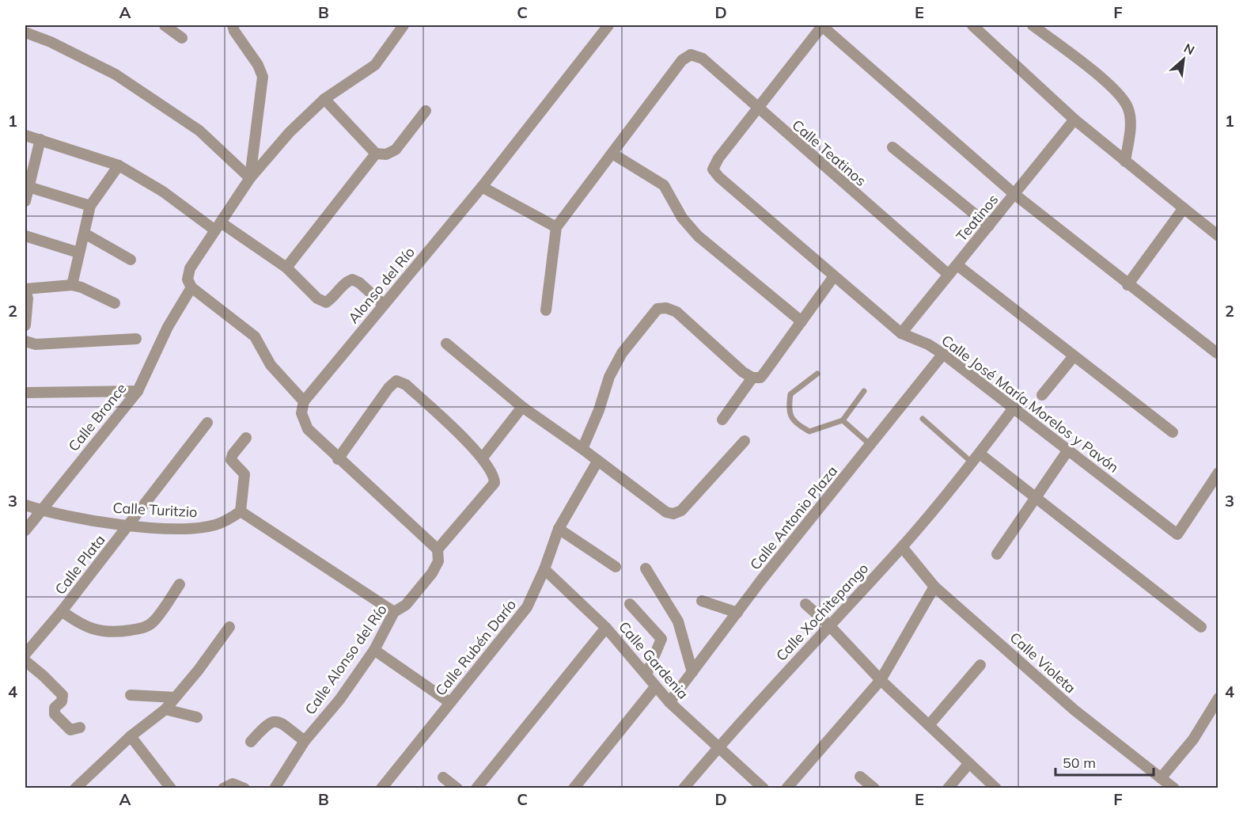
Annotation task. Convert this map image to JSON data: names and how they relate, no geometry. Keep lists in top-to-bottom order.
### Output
{
  "streets": {
    "street": [
      "Calle Teatinos",
      "Teatinos",
      "Alonso del Río",
      "Calle José María Morelos y Pavón",
      "Calle Bronce",
      "Calle Turitzio",
      "Calle Antonio Plaza",
      "Calle Plata",
      "Calle Xochitepango",
      "Calle Rubén Darío",
      "Calle Alonso del Río",
      "Calle Gardenia",
      "Calle Violeta"
    ]
  },
  "crossings": [
    ["Calle Teatinos", "Teatinos"],
    ["Calle Teatinos", "Calle José María Morelos y Pavón"],
    ["Teatinos", "Calle José María Morelos y Pavón"],
    ["Calle José María Morelos y Pavón", "Calle Antonio Plaza"],
    ["Calle José María Morelos y Pavón", "Calle Xochitepango"],
    ["Calle Bronce", "Calle Turitzio"],
    ["Calle Turitzio", "Calle Plata"],
    ["Calle Antonio Plaza", "Calle Gardenia"],
    ["Calle Xochitepango", "Calle Gardenia"],
    ["Calle Xochitepango", "Calle Violeta"],
    ["Calle Rubén Darío", "Calle Gardenia"]
  ],
  "scale_bar": "50 m",
  "north": "top right",
  "grid": {
    "columns": [
      "A",
      "B",
      "C",
      "D",
      "E",
      "F"
    ],
    "rows": [
      "1",
      "2",
      "3",
      "4"
    ]
  }
}
